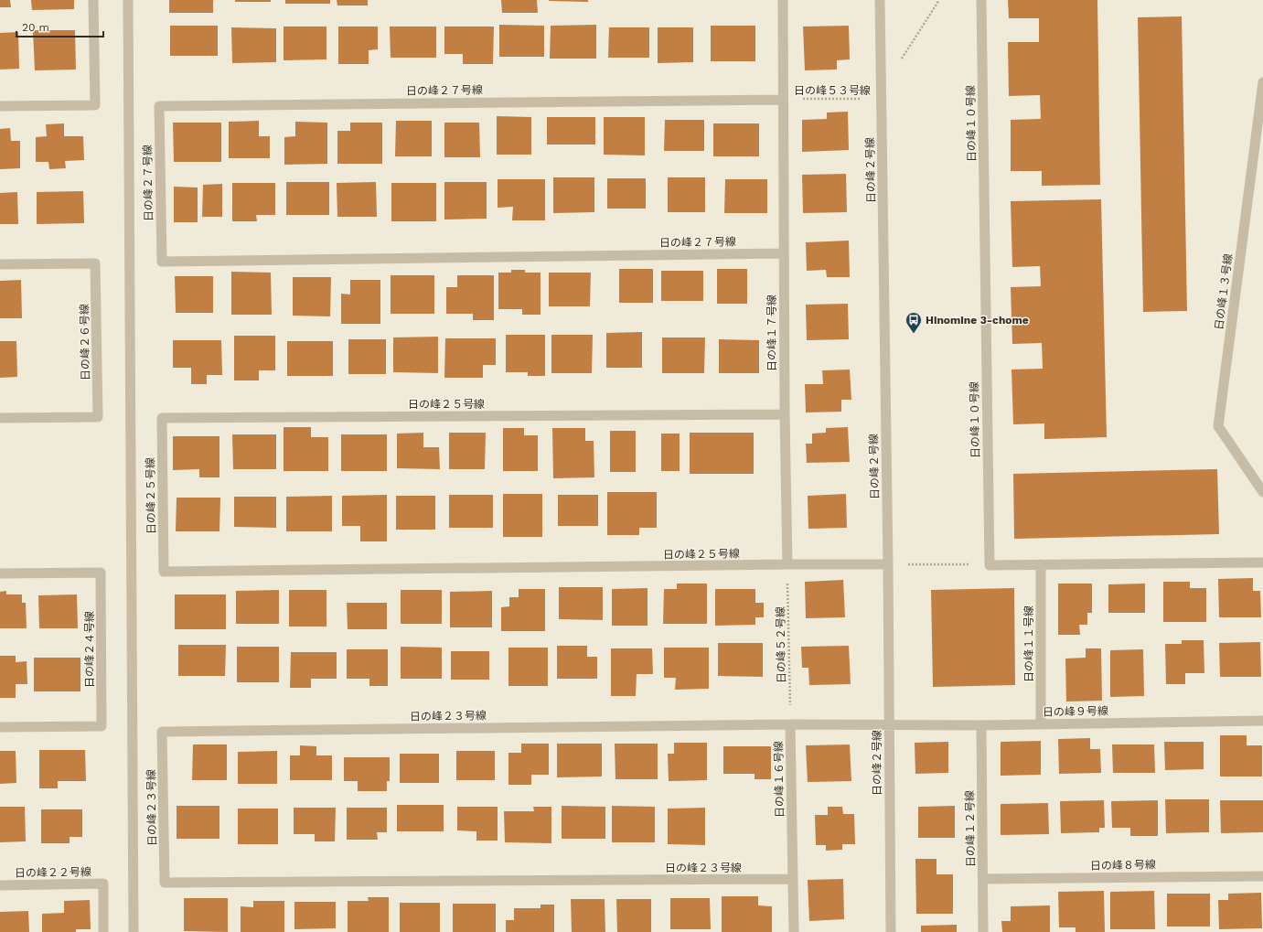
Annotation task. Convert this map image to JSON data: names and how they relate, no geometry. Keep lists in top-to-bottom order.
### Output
{
  "streets": {
    "street": [
      "日の峰２７号線",
      "日の峰１０号線",
      "日の峰２号線",
      "日の峰１３号線",
      "日の峰１７号線",
      "日の峰２６号線",
      "日の峰２５号線",
      "日の峰１１号線",
      "日の峰２４号線",
      "日の峰９号線",
      "日の峰２３号線",
      "日の峰１６号線",
      "日の峰１２号線",
      "日の峰８号線",
      "日の峰２２号線"
    ],
    "path": ["日の峰５３号線", "日の峰５２号線"]
  },
  "crossings": [
    ["日の峰２７号線", "日の峰５３号線"],
    ["日の峰２７号線", "日の峰１７号線"],
    ["日の峰５３号線", "日の峰２号線"],
    ["日の峰５３号線", "日の峰１７号線"],
    ["日の峰２号線", "日の峰９号線"],
    ["日の峰１７号線", "日の峰２５号線"],
    ["日の峰１７号線", "日の峰５２号線"],
    ["日の峰２５号線", "日の峰５２号線"],
    ["日の峰１１号線", "日の峰９号線"],
    ["日の峰５２号線", "日の峰２３号線"],
    ["日の峰５２号線", "日の峰１６号線"],
    ["日の峰９号線", "日の峰１２号線"],
    ["日の峰２３号線", "日の峰１６号線"],
    ["日の峰１２号線", "日の峰８号線"]
  ],
  "places": {
    "bus stop": ["Hinomine 3-chome"]
  },
  "scale_bar": "20 m"
}
